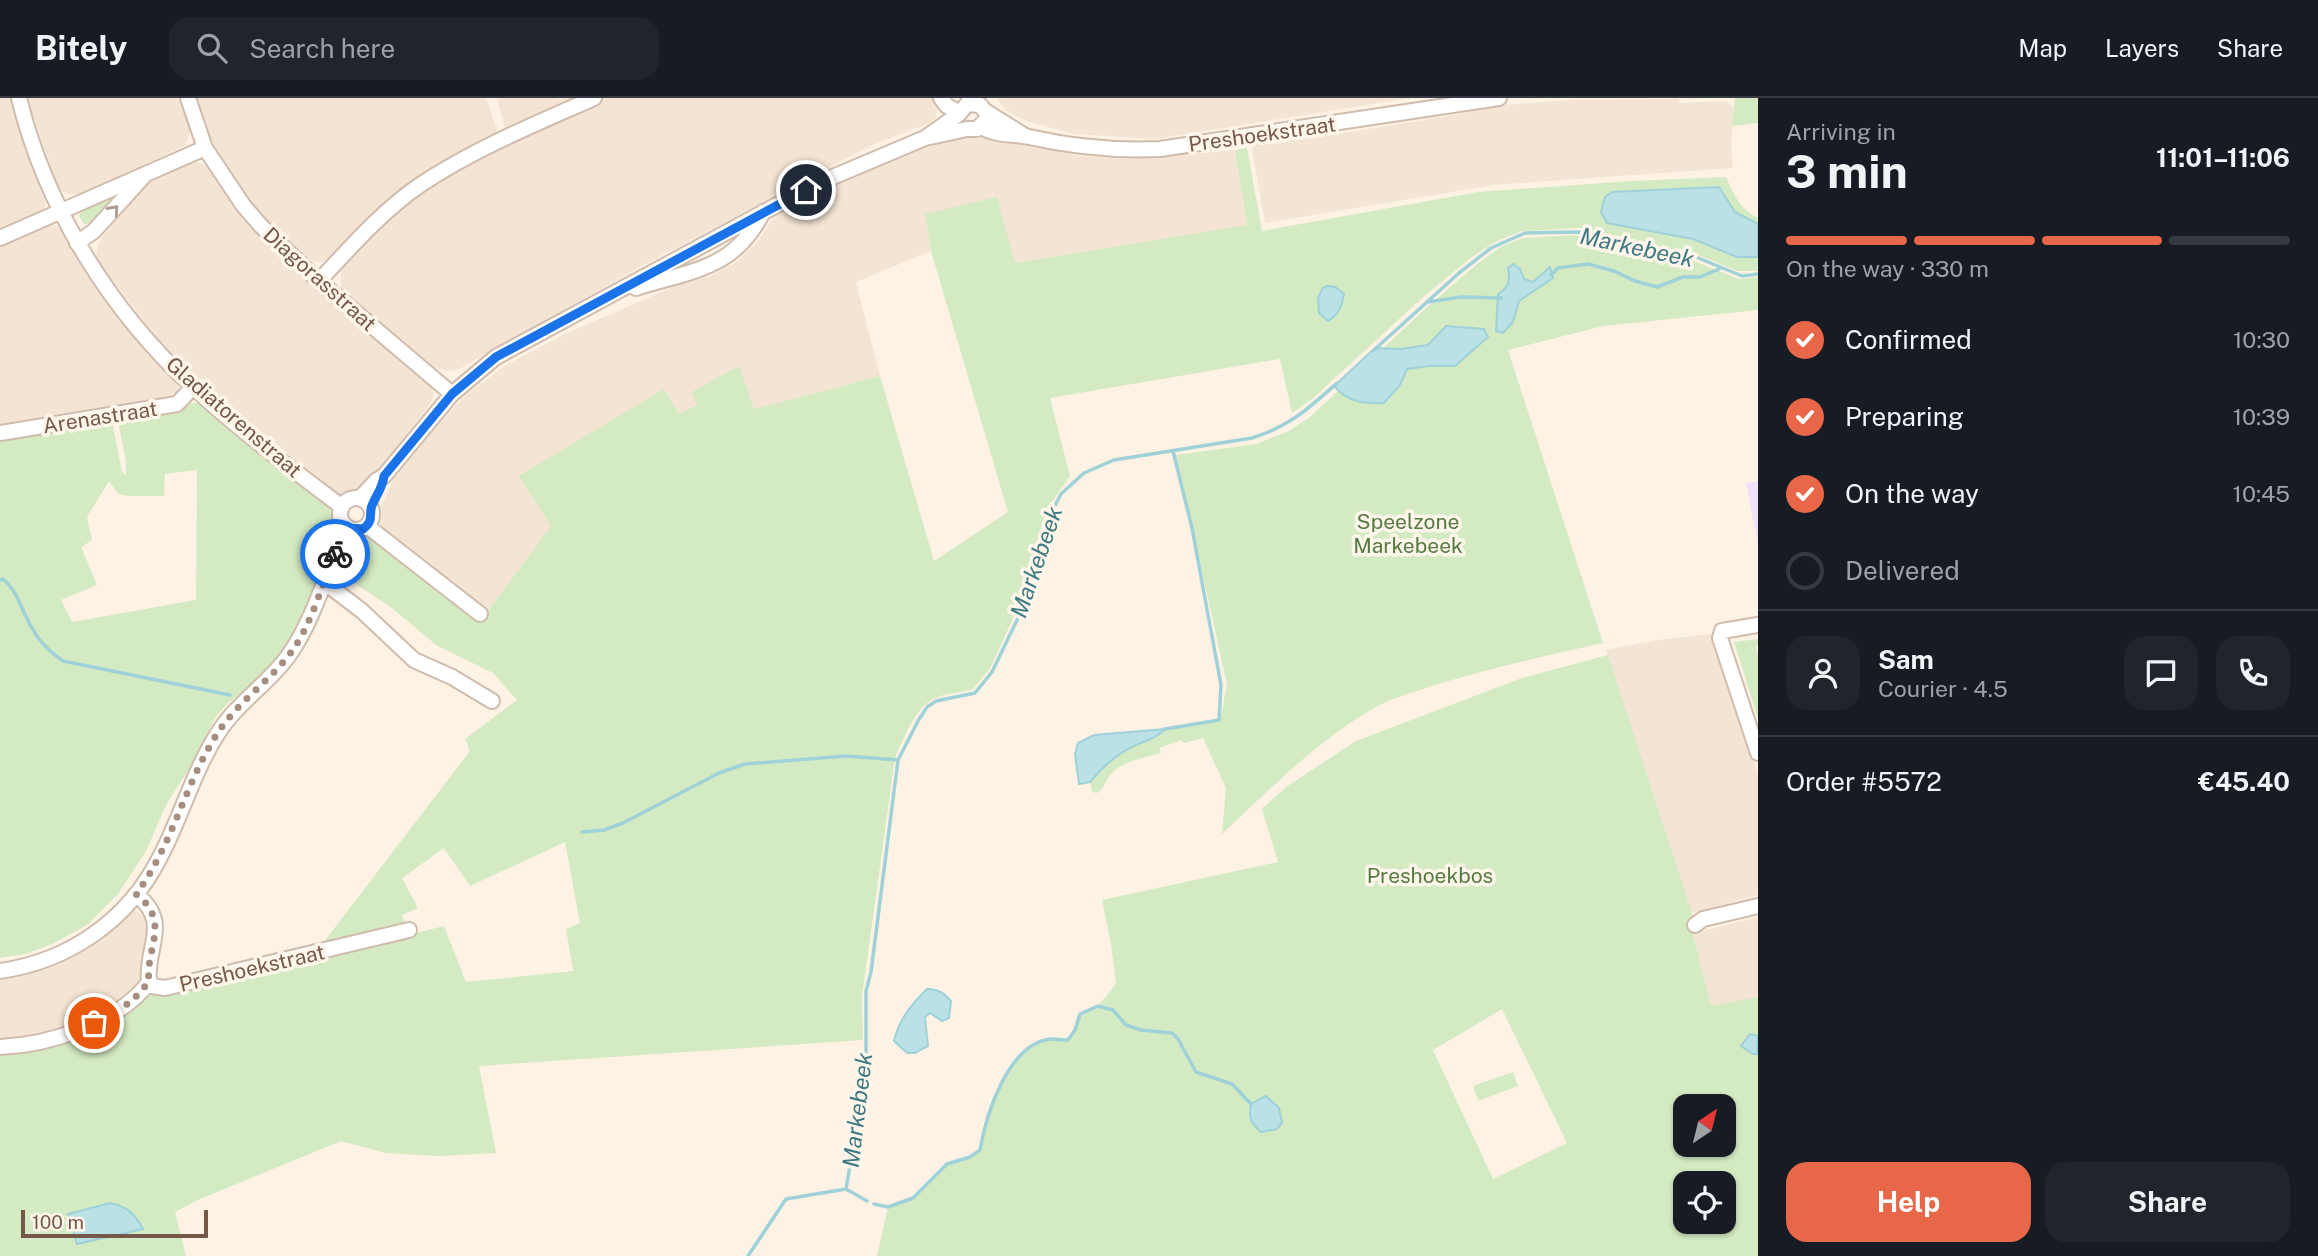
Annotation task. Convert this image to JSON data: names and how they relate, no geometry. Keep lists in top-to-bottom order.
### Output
{
  "streets": {
    "street": [
      "Preshoekstraat",
      "Diagorasstraat",
      "Arenastraat",
      "Gladiatorenstraat"
    ]
  },
  "crossings": [
    ["Preshoekstraat", "Diagorasstraat"],
    ["Preshoekstraat", "Gladiatorenstraat"],
    ["Arenastraat", "Gladiatorenstraat"]
  ],
  "water": ["Markebeek"],
  "parks": ["Speelzone Markebeek", "Preshoekbos"],
  "scale_bar": "100 m",
  "north": "top right",
  "page": {
    "header": "Bitely",
    "search": "Search here",
    "nav": ["Map", "Layers", "Share"],
    "heading": ["3 min", "Arriving in", "11:01–11:06"],
    "panel": [
      "Sam",
      "Courier · 4.5",
      "Order #5572",
      "€45.40"
    ],
    "bar": "On the way · 330 m",
    "list": [
      ["Confirmed", "10:30"],
      ["Preparing", "10:39"],
      ["On the way", "10:45"],
      "Delivered"
    ],
    "buttons": ["Help", "Share"],
    "scale": "100 m"
  }
}
